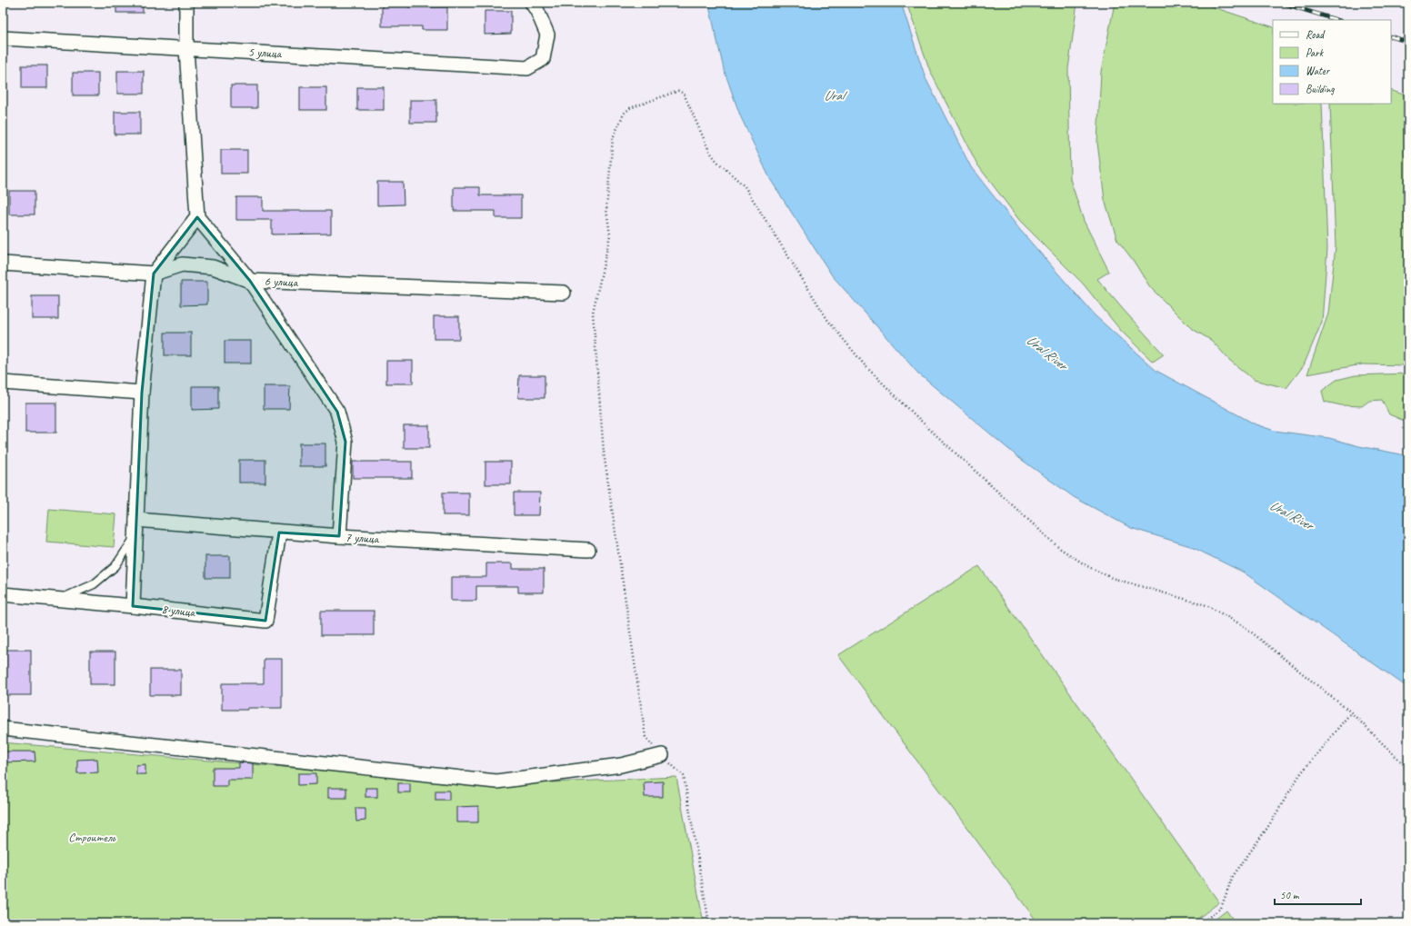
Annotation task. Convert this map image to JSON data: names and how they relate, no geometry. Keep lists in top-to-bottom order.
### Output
{
  "streets": {
    "street": [
      "5 улица",
      "6 улица",
      "7 улица",
      "8 улица"
    ]
  },
  "crossings": [
    ["7 улица", "8 улица"]
  ],
  "water": ["Ural", "Ural River"],
  "parks": ["Строитель"],
  "legend": [
    "Road",
    "Park",
    "Water",
    "Building"
  ],
  "scale_bar": "50 m"
}
